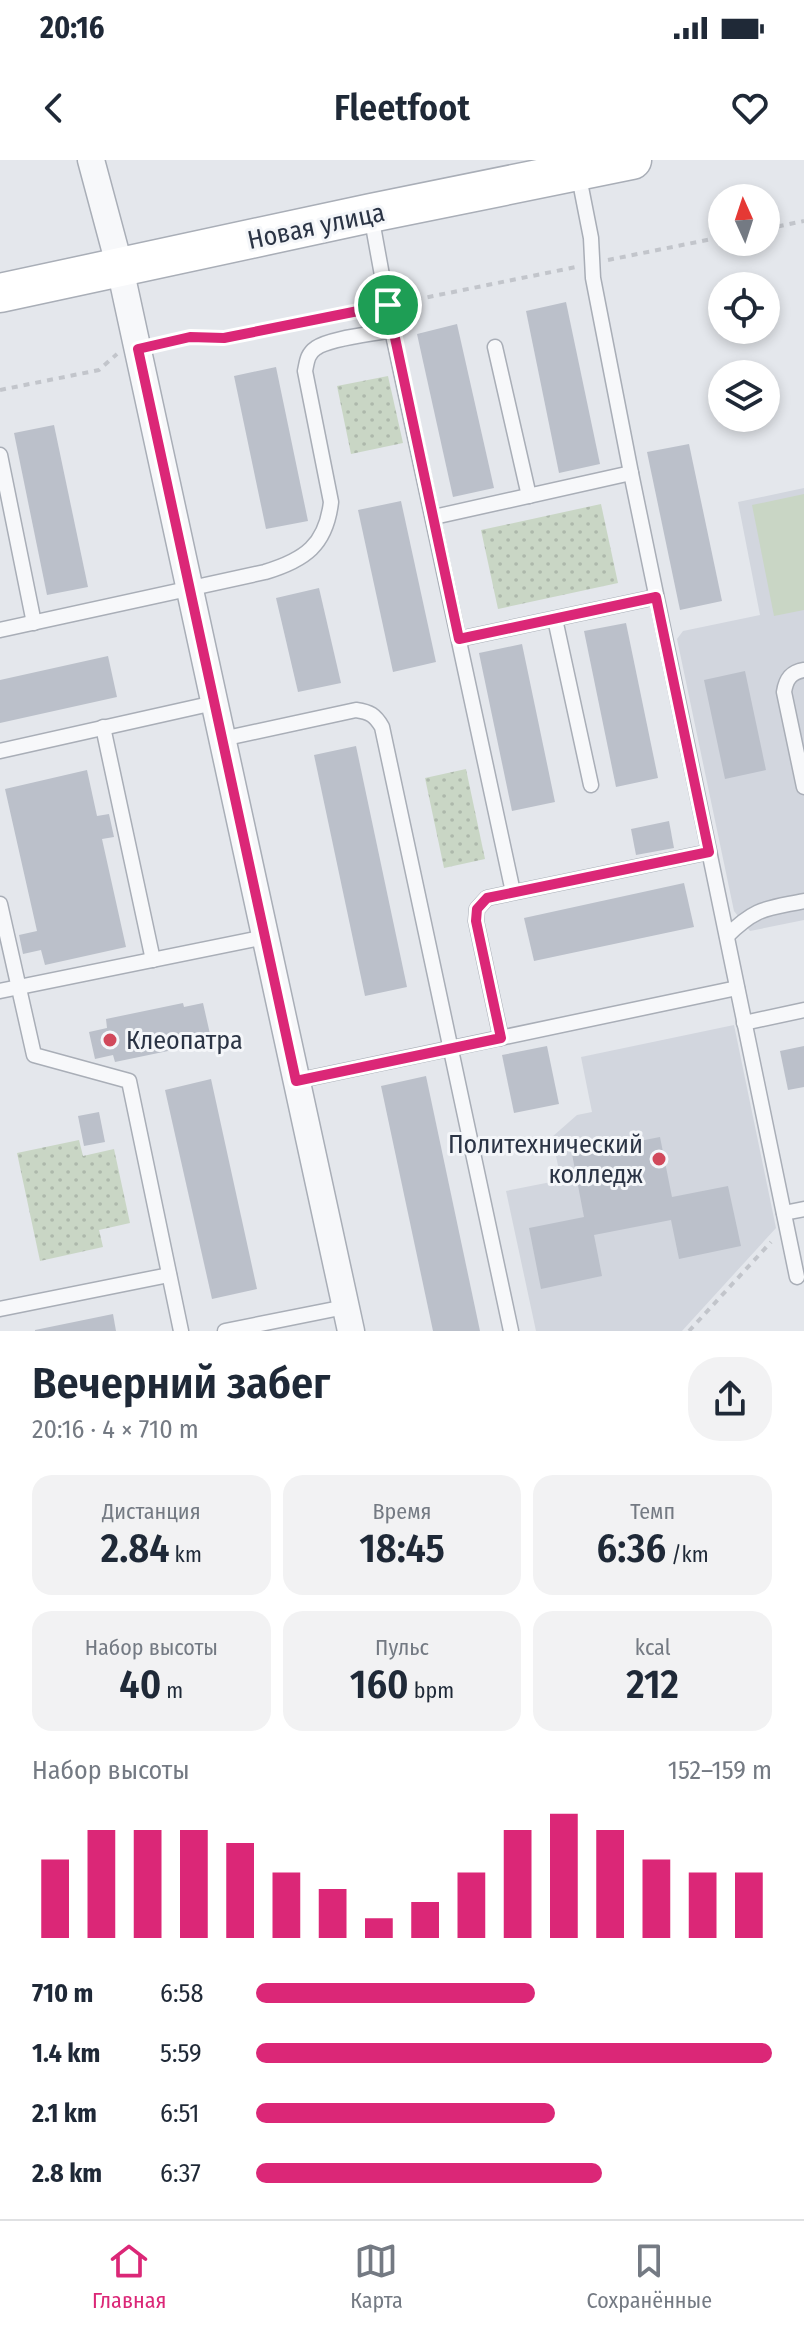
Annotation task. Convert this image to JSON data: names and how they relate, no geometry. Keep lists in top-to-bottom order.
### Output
{
  "streets": {
    "street": ["Новая улица"]
  },
  "places": ["Клеопатра", "Политехнический колледж"],
  "north": "top",
  "page": {
    "status": "20:16",
    "header": "Fleetfoot",
    "heading": ["Вечерний забег", "20:16 · 4 × 710 m"],
    "stats": [
      ["Дистанция", "2.84 km"],
      ["Время", "18:45"],
      ["Темп", "6:36 /km"],
      ["Набор высоты", "40 m"],
      ["Пульс", "160 bpm"],
      ["kcal", "212"]
    ],
    "chart": ["Набор высоты", "152–159 m"],
    "list": [
      {
        "name": "710 m",
        "note": "6:58"
      },
      {
        "name": "1.4 km",
        "note": "5:59"
      },
      {
        "name": "2.1 km",
        "note": "6:51"
      },
      {
        "name": "2.8 km",
        "note": "6:37"
      }
    ],
    "tabs": ["Главная", "Карта", "Сохранённые"]
  }
}
